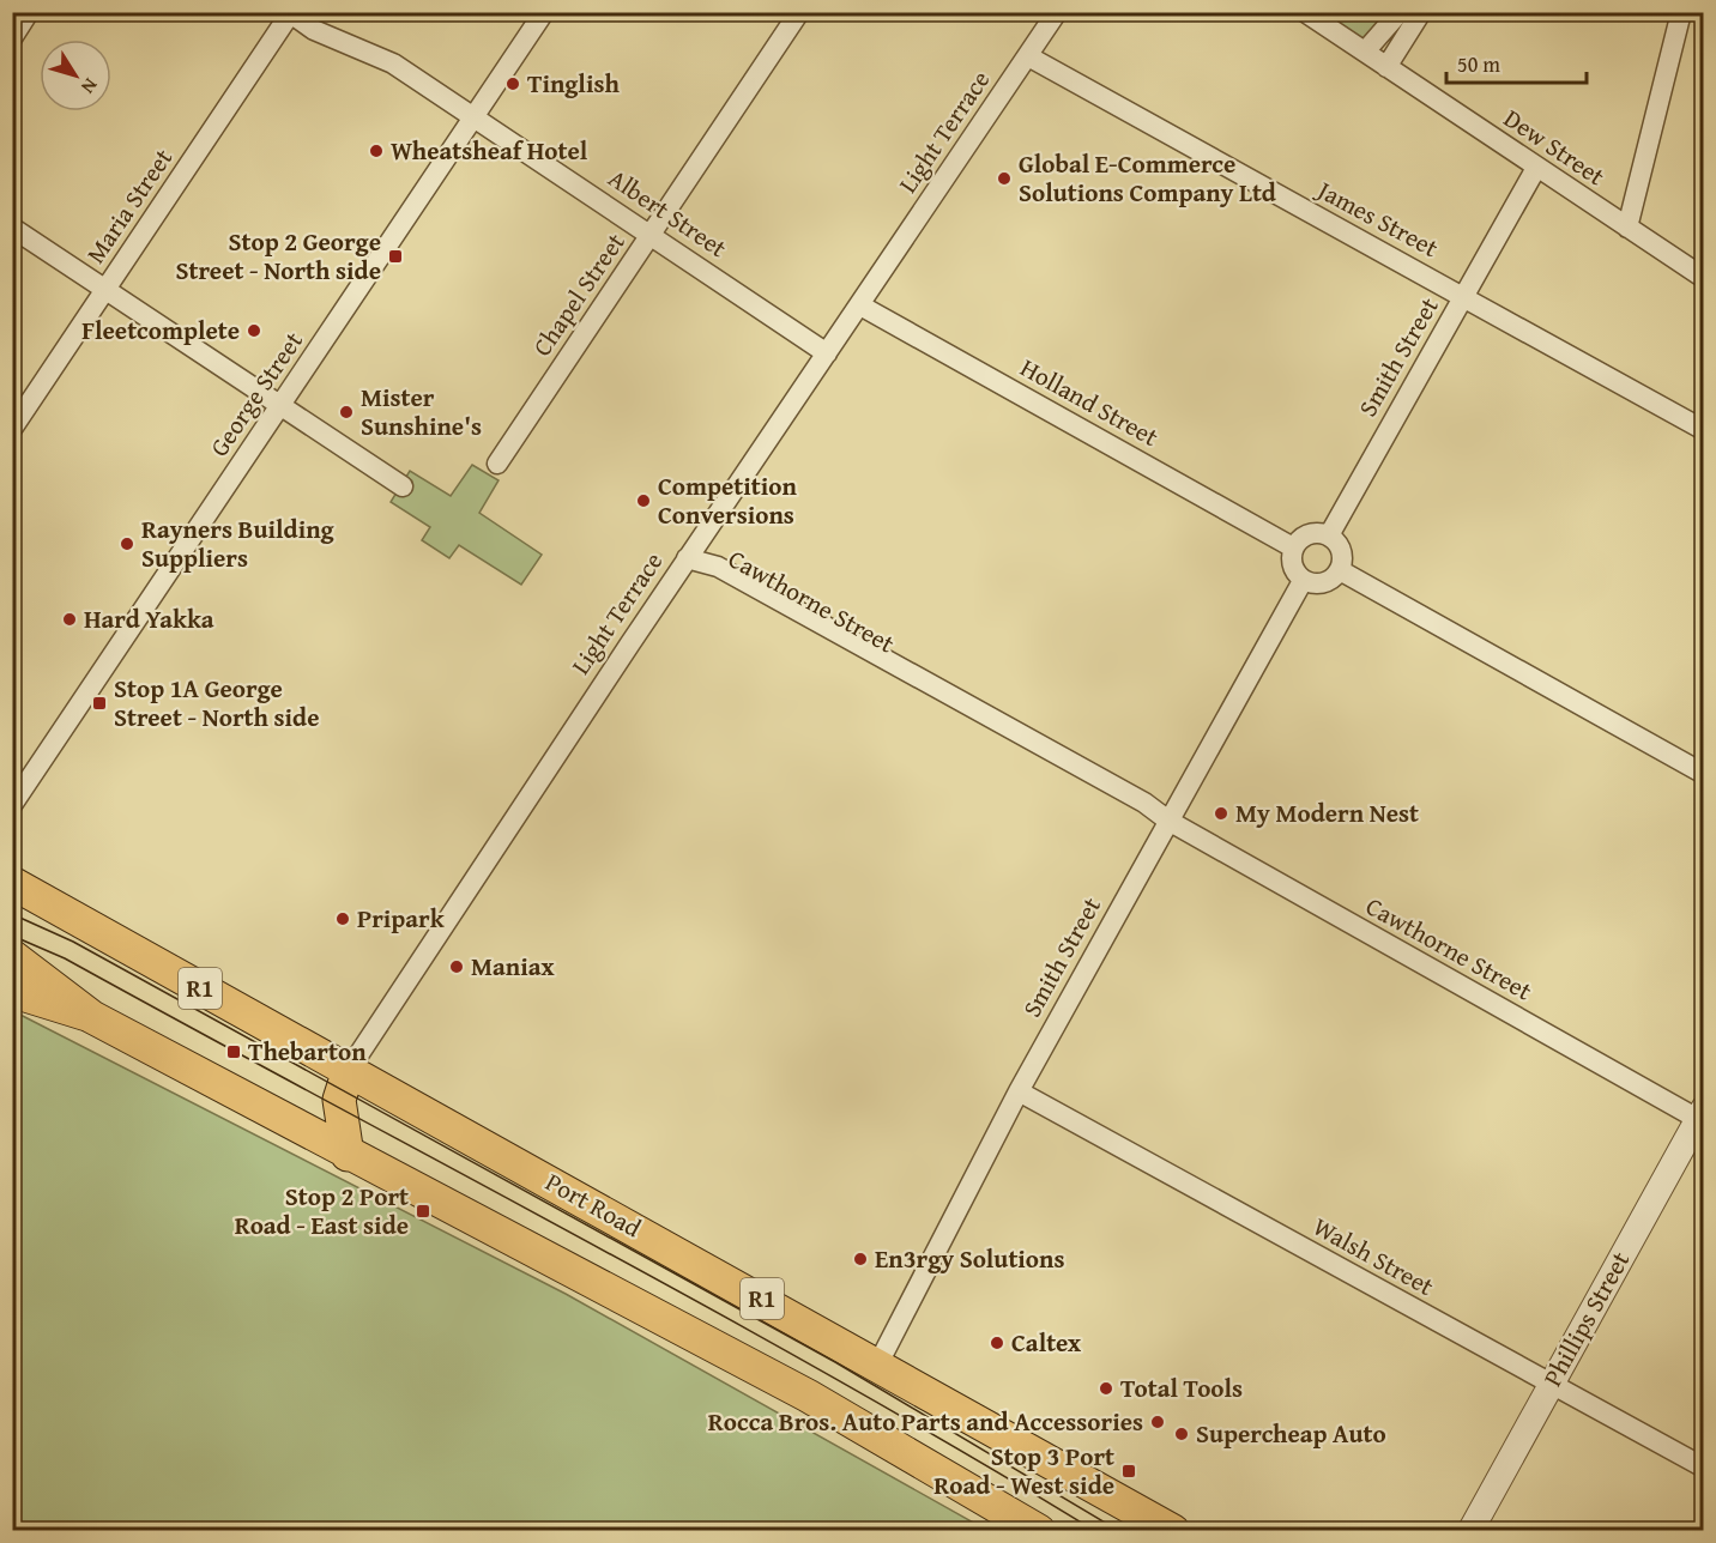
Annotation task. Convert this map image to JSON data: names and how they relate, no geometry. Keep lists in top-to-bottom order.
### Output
{
  "streets": {
    "highway": ["R1", "Port Road"],
    "street": [
      "Light Terrace",
      "Dew Street",
      "Maria Street",
      "Albert Street",
      "James Street",
      "Chapel Street",
      "Smith Street",
      "George Street",
      "Holland Street",
      "Cawthorne Street",
      "Walsh Street",
      "Phillips Street"
    ]
  },
  "crossings": [
    ["Light Terrace", "Albert Street"],
    ["Light Terrace", "James Street"],
    ["Light Terrace", "Holland Street"],
    ["Light Terrace", "Cawthorne Street"],
    ["Light Terrace", "Port Road"],
    ["Dew Street", "Smith Street"],
    ["Maria Street", "Albert Street"],
    ["Albert Street", "Chapel Street"],
    ["Albert Street", "George Street"],
    ["James Street", "Smith Street"],
    ["Smith Street", "Holland Street"],
    ["Smith Street", "Cawthorne Street"],
    ["Smith Street", "Port Road"],
    ["Smith Street", "Walsh Street"],
    ["Cawthorne Street", "Phillips Street"],
    ["Walsh Street", "Phillips Street"]
  ],
  "places": {
    "other": [
      "Tinglish",
      "Wheatsheaf Hotel",
      "Global E-Commerce Solutions Company Ltd",
      "Fleetcomplete",
      "Mister Sunshine's",
      "Competition Conversions",
      "Rayners Building Suppliers",
      "Hard Yakka",
      "My Modern Nest",
      "Pripark",
      "Maniax",
      "En3rgy Solutions",
      "Caltex",
      "Total Tools",
      "Rocca Bros. Auto Parts and Accessories",
      "Supercheap Auto"
    ],
    "transit": [
      "Stop 2 George Street - North side",
      "Stop 1A George Street - North side",
      "Thebarton",
      "Stop 2 Port Road - East side",
      "Stop 3 Port Road - West side"
    ]
  },
  "scale_bar": "50 m",
  "north": "bottom right"
}
